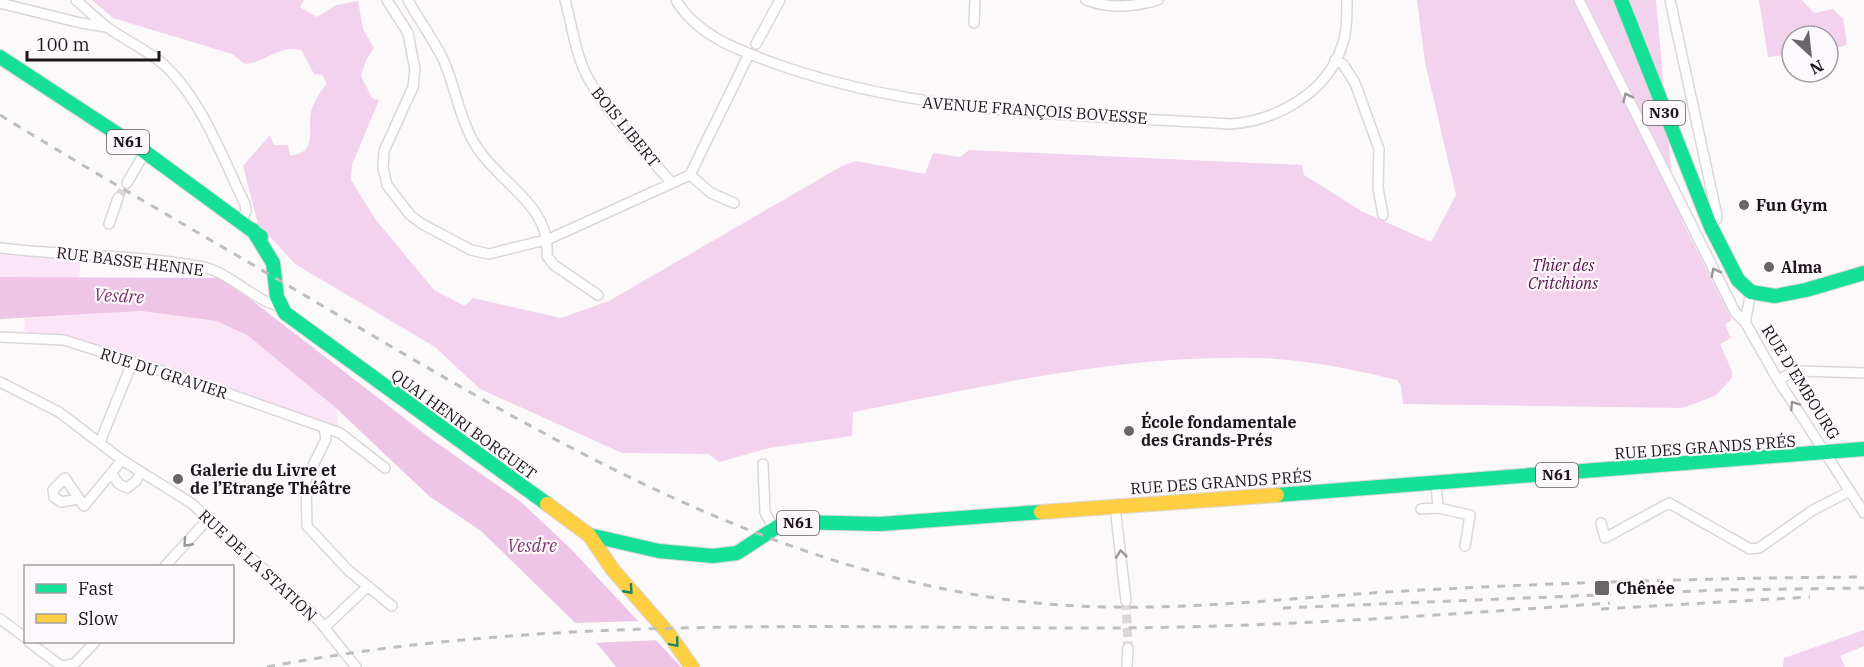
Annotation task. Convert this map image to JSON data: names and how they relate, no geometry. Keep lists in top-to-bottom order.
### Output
{
  "streets": {
    "main road": [
      "N30",
      "N61",
      "QUAI HENRI BORGUET",
      "RUE DES GRANDS PRÉS"
    ],
    "street": [
      "AVENUE FRANÇOIS BOVESSE",
      "BOIS LIBERT",
      "RUE BASSE HENNE",
      "RUE DU GRAVIER",
      "RUE D'EMBOURG",
      "RUE DE LA STATION"
    ]
  },
  "crossings": [
    ["N30", "RUE D'EMBOURG"],
    ["N61", "RUE BASSE HENNE"],
    ["N61", "QUAI HENRI BORGUET"],
    ["RUE BASSE HENNE", "QUAI HENRI BORGUET"],
    ["RUE D'EMBOURG", "RUE DES GRANDS PRÉS"],
    ["QUAI HENRI BORGUET", "RUE DES GRANDS PRÉS"]
  ],
  "one_way": ["RUE D'EMBOURG"],
  "water": ["Vesdre"],
  "parks": ["Thier des Critchions"],
  "places": {
    "other": [
      "Fun Gym",
      "Alma",
      "École fondamentale des Grands-Prés",
      "Galerie du Livre et de l’Etrange Théâtre"
    ],
    "transit": ["Chênée"]
  },
  "legend": ["Fast", "Slow"],
  "scale_bar": "100 m",
  "north": "bottom right"
}
